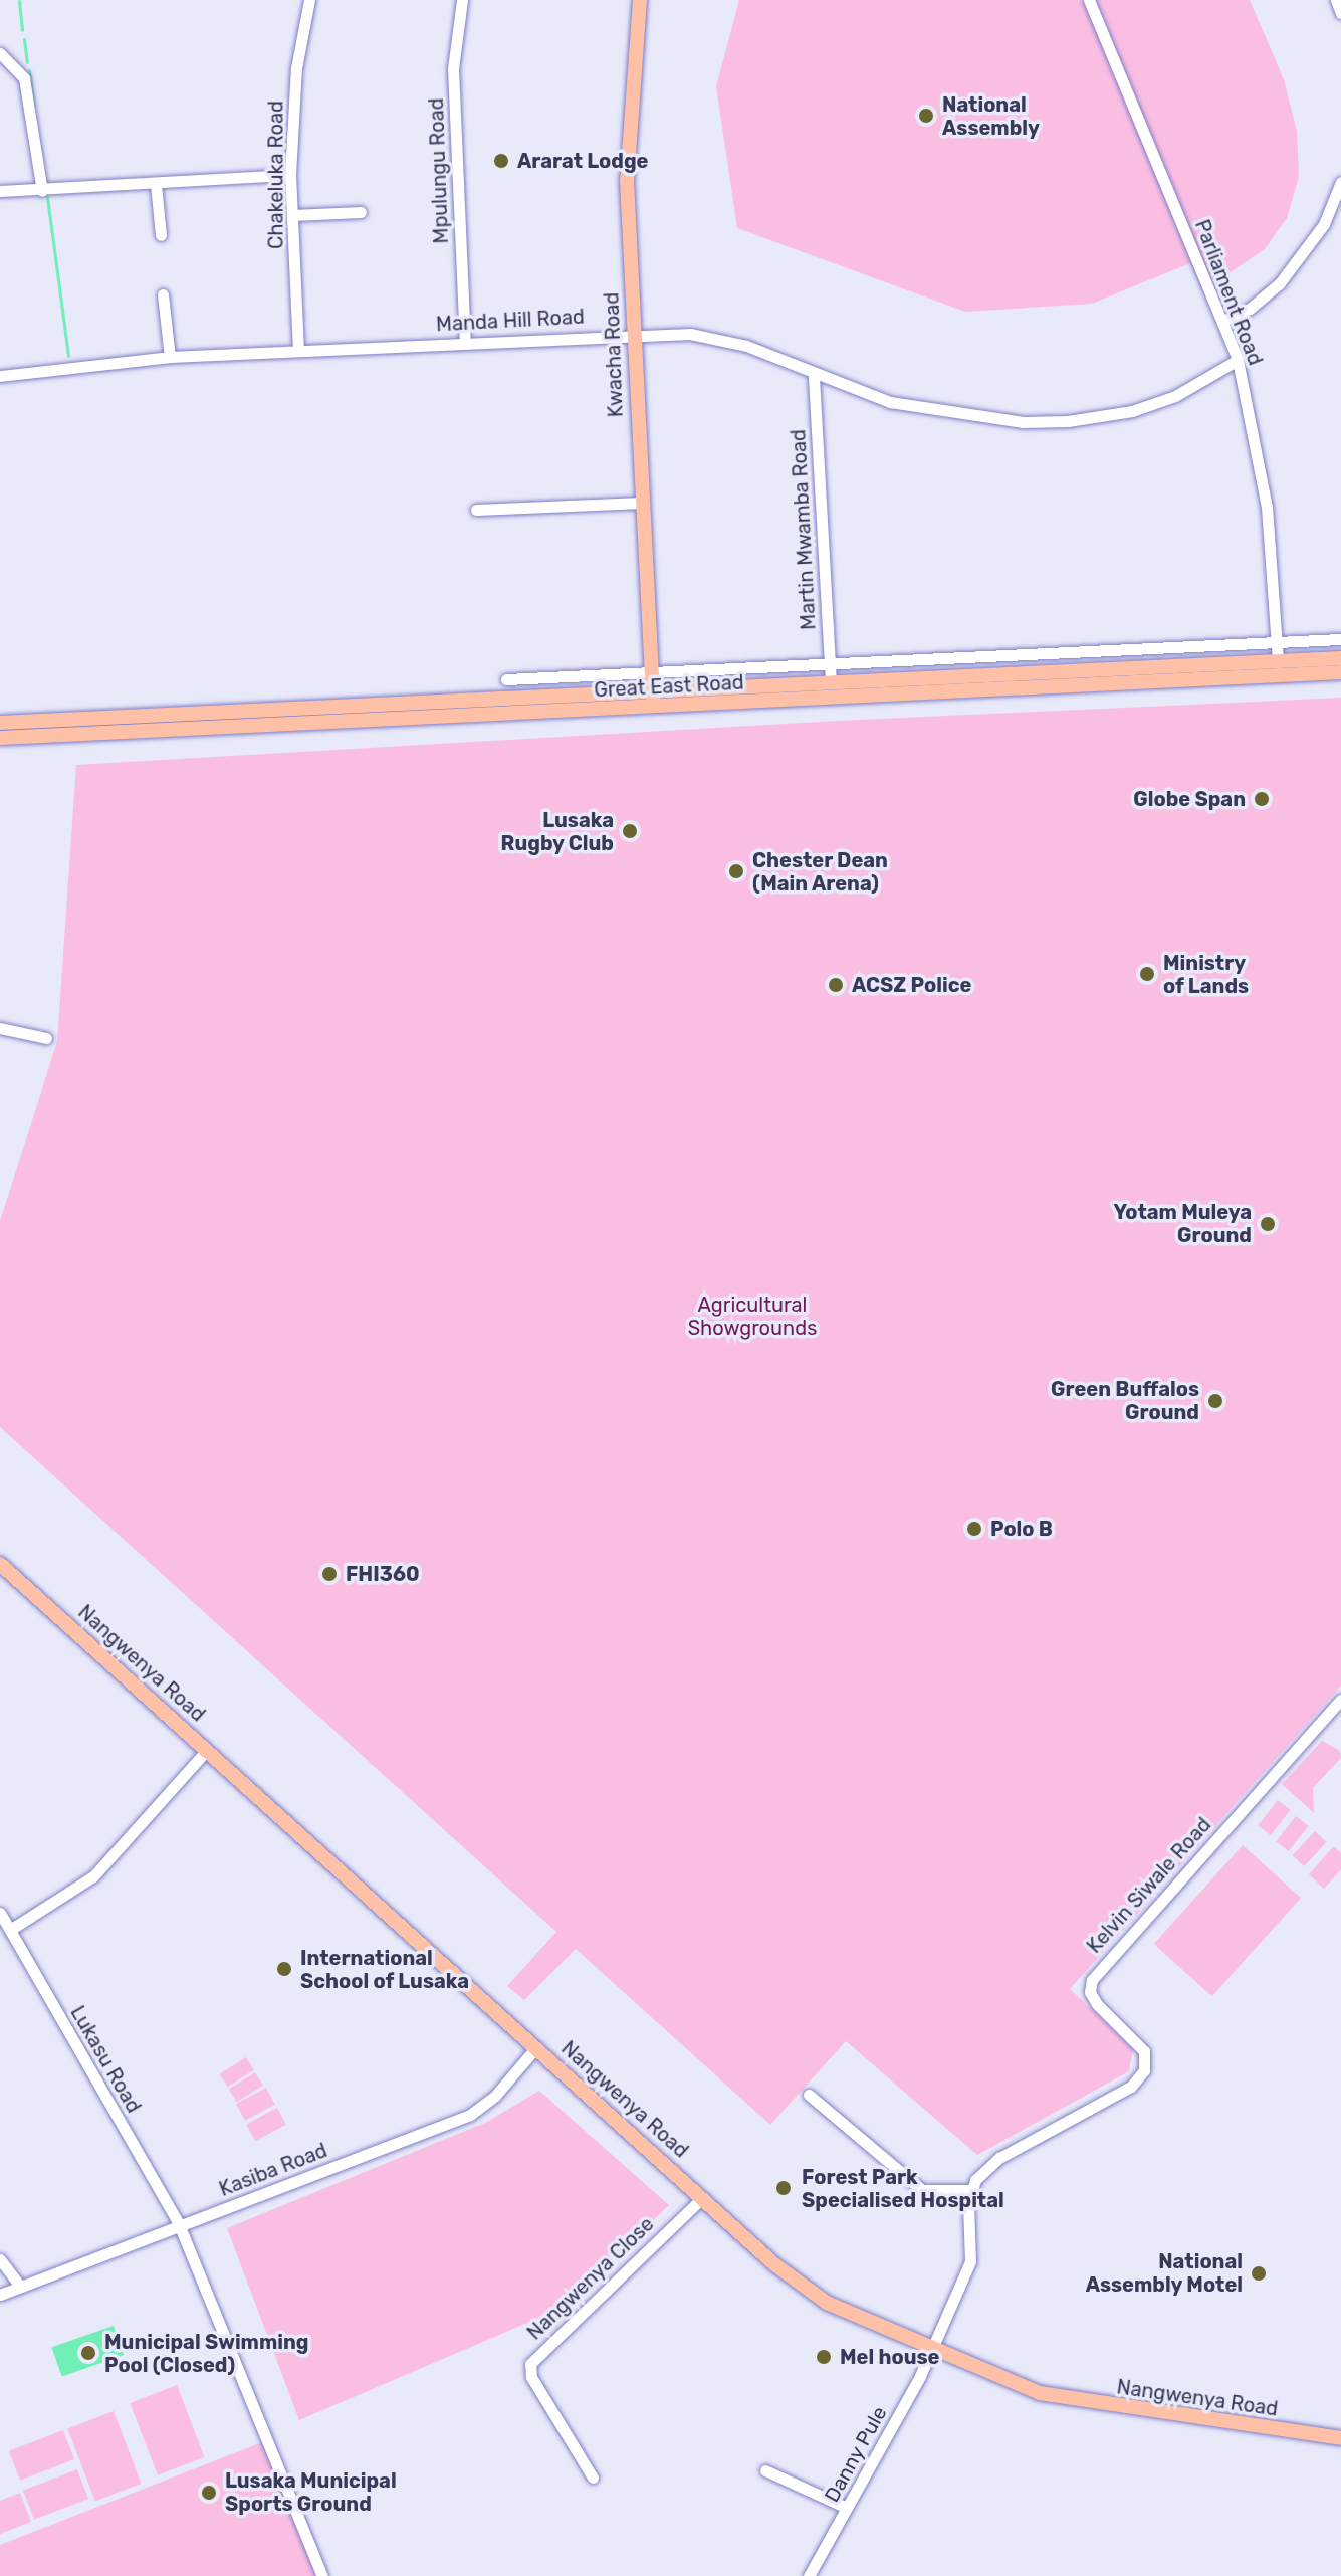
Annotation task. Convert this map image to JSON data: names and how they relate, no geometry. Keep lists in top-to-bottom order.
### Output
{
  "streets": {
    "main road": ["Kwacha Road", "Great East Road", "Nangwenya Road"],
    "street": [
      "Mpulungu Road",
      "Chakeluka Road",
      "Parliament Road",
      "Manda Hill Road",
      "Martin Mwamba Road",
      "Kelvin Siwale Road",
      "Lukasu Road",
      "Kasiba Road",
      "Nangwenya Close",
      "Danny Pule"
    ]
  },
  "crossings": [
    ["Mpulungu Road", "Manda Hill Road"],
    ["Chakeluka Road", "Manda Hill Road"],
    ["Parliament Road", "Manda Hill Road"],
    ["Parliament Road", "Great East Road"],
    ["Manda Hill Road", "Kwacha Road"],
    ["Manda Hill Road", "Martin Mwamba Road"],
    ["Kwacha Road", "Great East Road"],
    ["Martin Mwamba Road", "Great East Road"],
    ["Nangwenya Road", "Kasiba Road"],
    ["Nangwenya Road", "Nangwenya Close"],
    ["Nangwenya Road", "Danny Pule"],
    ["Lukasu Road", "Kasiba Road"]
  ],
  "parks": ["Agricultural Showgrounds"],
  "places": [
    "National Assembly",
    "Ararat Lodge",
    "Globe Span",
    "Lusaka Rugby Club",
    "Chester Dean (Main Arena)",
    "Ministry of Lands",
    "ACSZ Police",
    "Yotam Muleya Ground",
    "Green Buffalos Ground",
    "Polo B",
    "FHI360",
    "International School of Lusaka",
    "Forest Park Specialised Hospital",
    "National Assembly Motel",
    "Municipal Swimming Pool (Closed)",
    "Mel house",
    "Lusaka Municipal Sports Ground"
  ]
}
